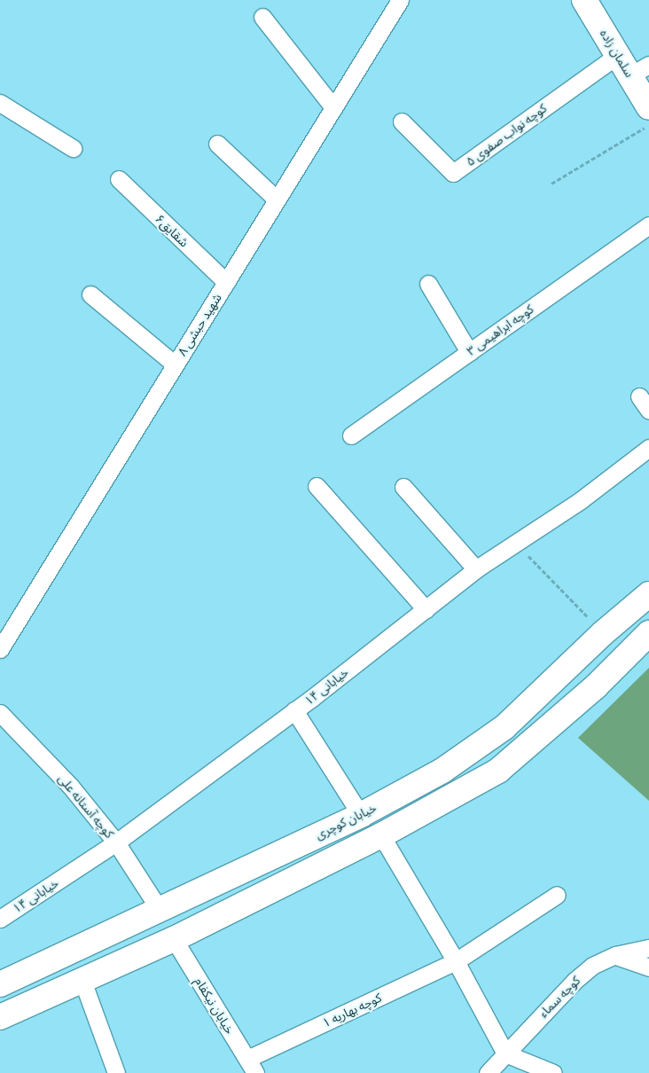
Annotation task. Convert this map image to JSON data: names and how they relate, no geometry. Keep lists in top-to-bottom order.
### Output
{
  "streets": {
    "main road": ["سلمان زاده", "خیابان کوچری"],
    "street": [
      "کوچه نواب صفوی ۵",
      "شقایق۶",
      "شهید حبشی ۸",
      "کوچه ابراهیمی ۳",
      "خیابانی ۱۴",
      "کوچه آستانه علی",
      "کوچه سماء",
      "خیابان نیکفام",
      "کوچه بهاریه ۱"
    ]
  },
  "crossings": [
    ["سلمان زاده", "کوچه نواب صفوی ۵"],
    ["شقایق۶", "شهید حبشی ۸"],
    ["خیابانی ۱۴", "کوچه آستانه علی"],
    ["کوچه آستانه علی", "خیابان کوچری"],
    ["خیابان نیکفام", "کوچه بهاریه ۱"]
  ]
}
